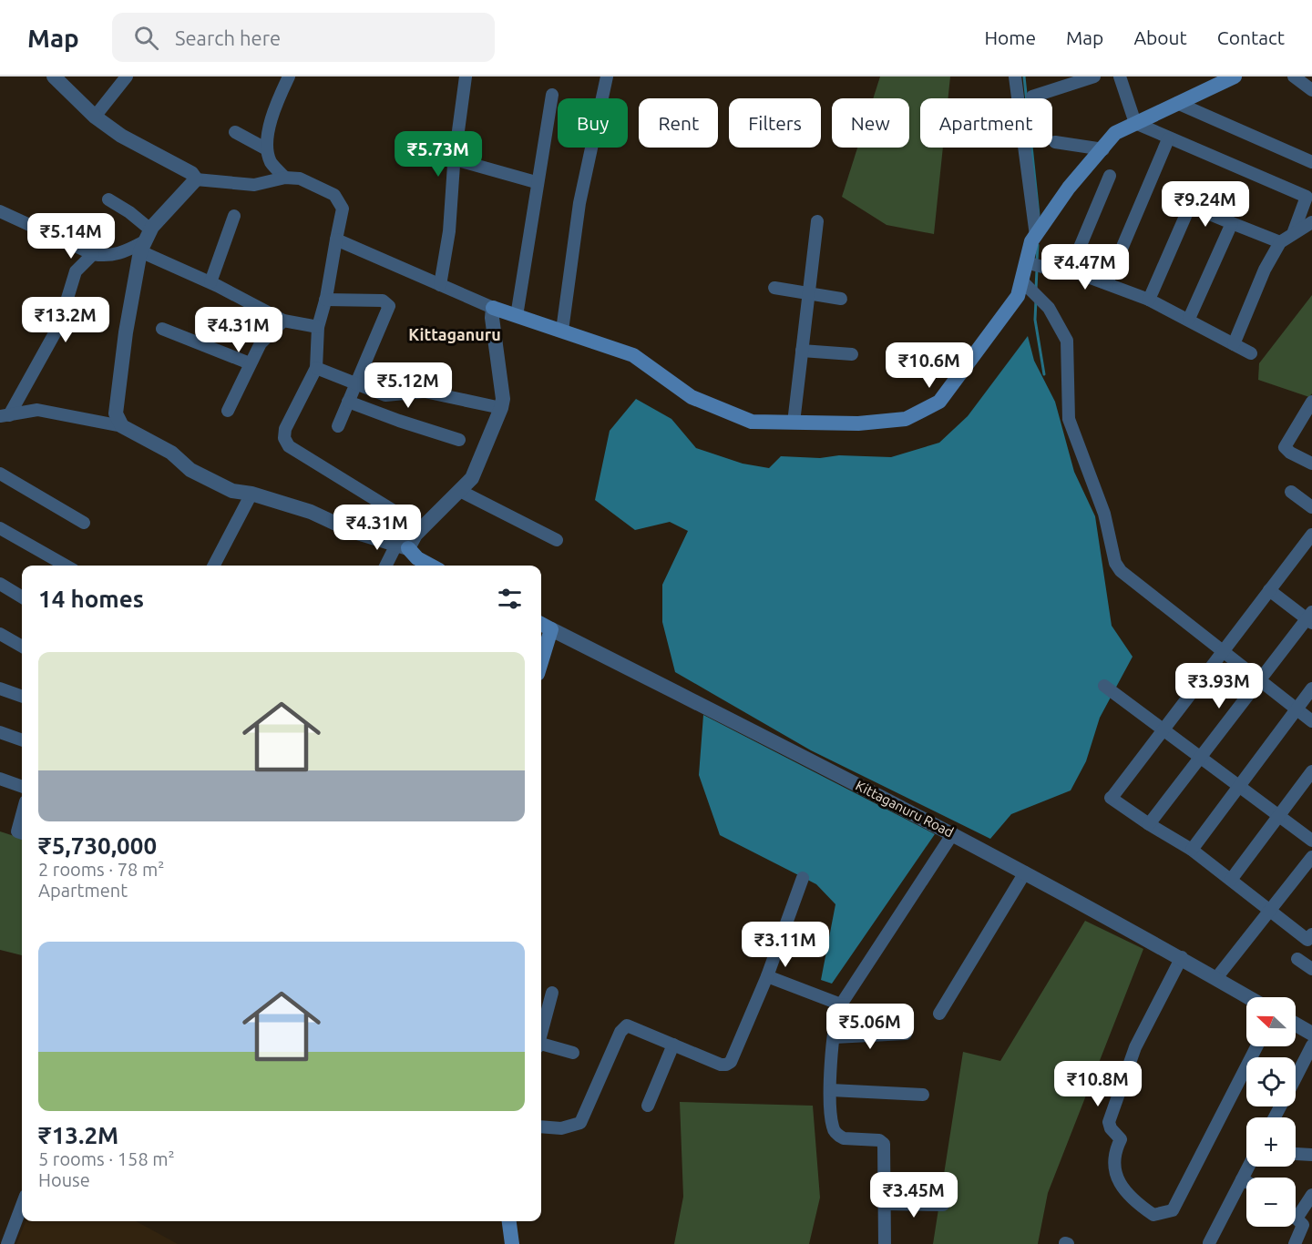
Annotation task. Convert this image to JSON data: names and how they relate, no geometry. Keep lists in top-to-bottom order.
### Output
{
  "streets": {
    "street": ["Kittaganuru Road"]
  },
  "districts": ["Kittaganuru"],
  "north": "left",
  "page": {
    "header": "Map",
    "search": "Search here",
    "nav": [
      "Home",
      "Map",
      "About",
      "Contact"
    ],
    "chip": [
      "Buy",
      "Rent",
      "Filters",
      "New",
      "Apartment"
    ],
    "price": [
      "₹5.73M",
      "₹9.24M",
      "₹5.14M",
      "₹4.47M",
      "₹13.2M",
      "₹4.31M",
      "₹10.6M",
      "₹5.12M",
      "₹4.31M",
      "₹3.93M",
      "₹3.11M",
      "₹5.06M",
      "₹10.8M",
      "₹3.45M"
    ],
    "heading": "14 homes",
    "list": [
      {
        "name": "₹5,730,000",
        "note": "2 rooms · 78 m² · Apartment"
      },
      {
        "name": "₹13.2M",
        "note": "5 rooms · 158 m² · House"
      }
    ],
    "map_buttons": ["+", "−"]
  }
}
